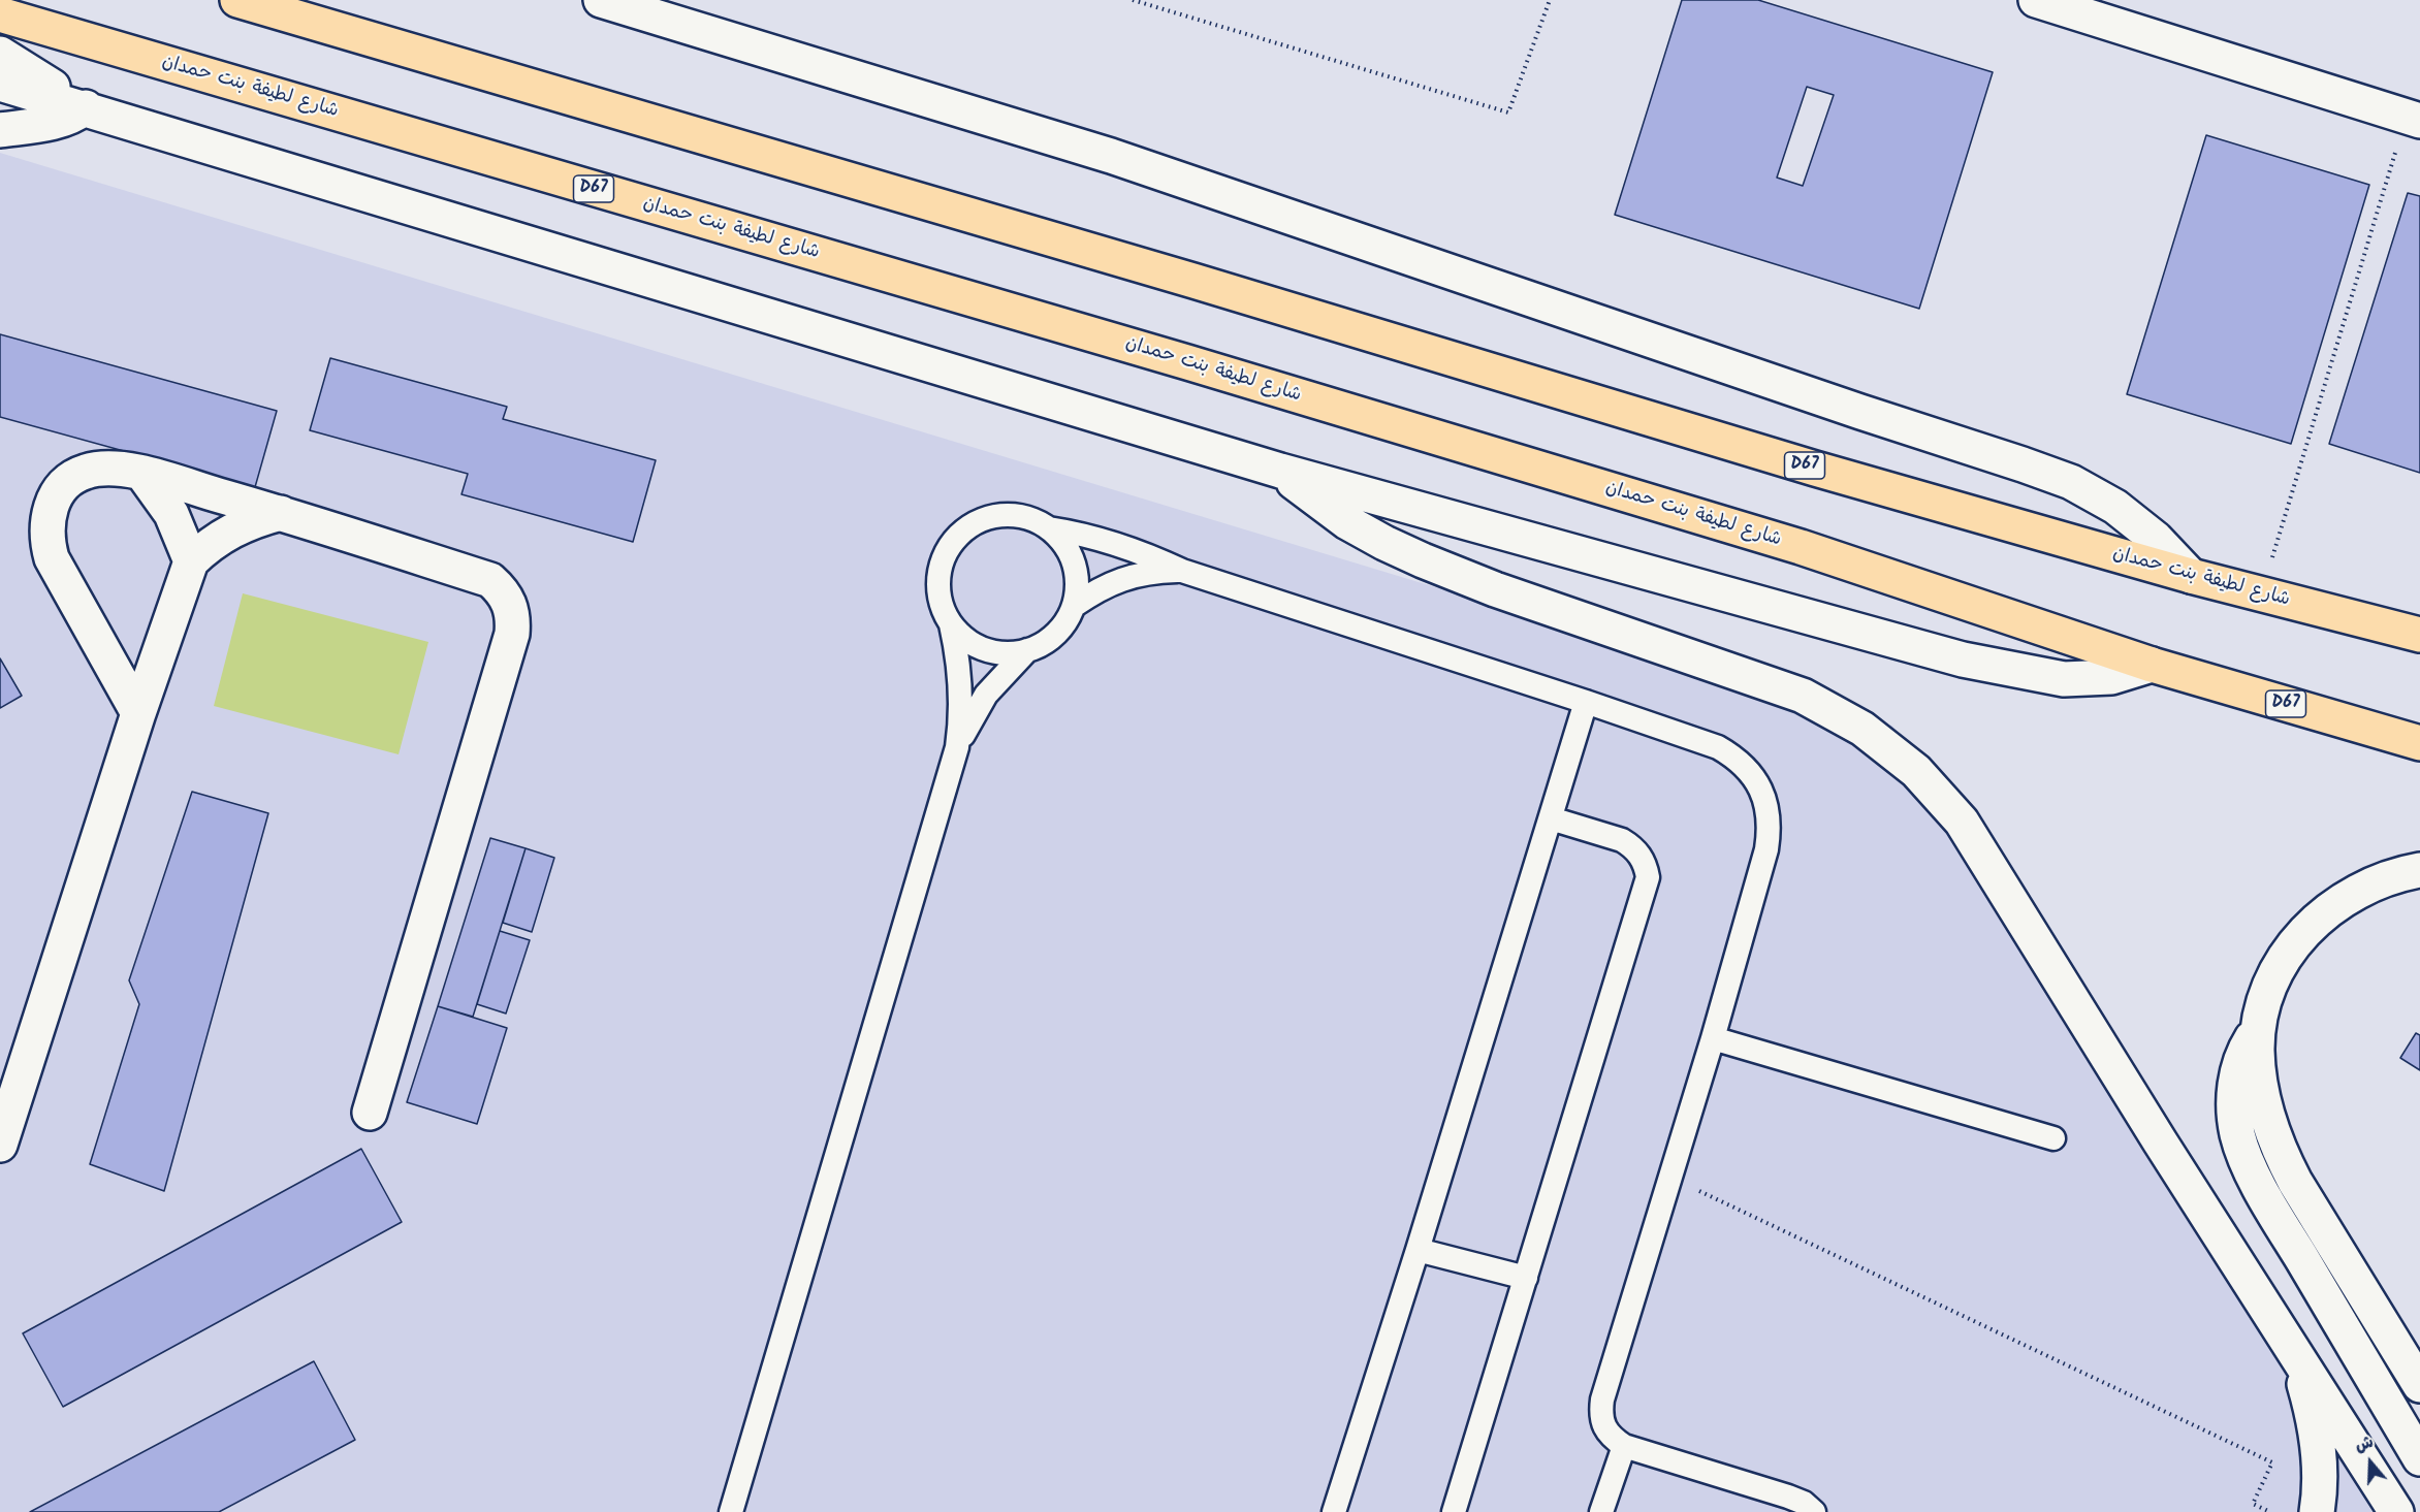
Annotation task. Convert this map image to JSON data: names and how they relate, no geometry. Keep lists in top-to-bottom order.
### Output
{
  "streets": {
    "main road": ["شارع لطيفة بنت حمدان", "D67"]
  },
  "north": "top"
}
